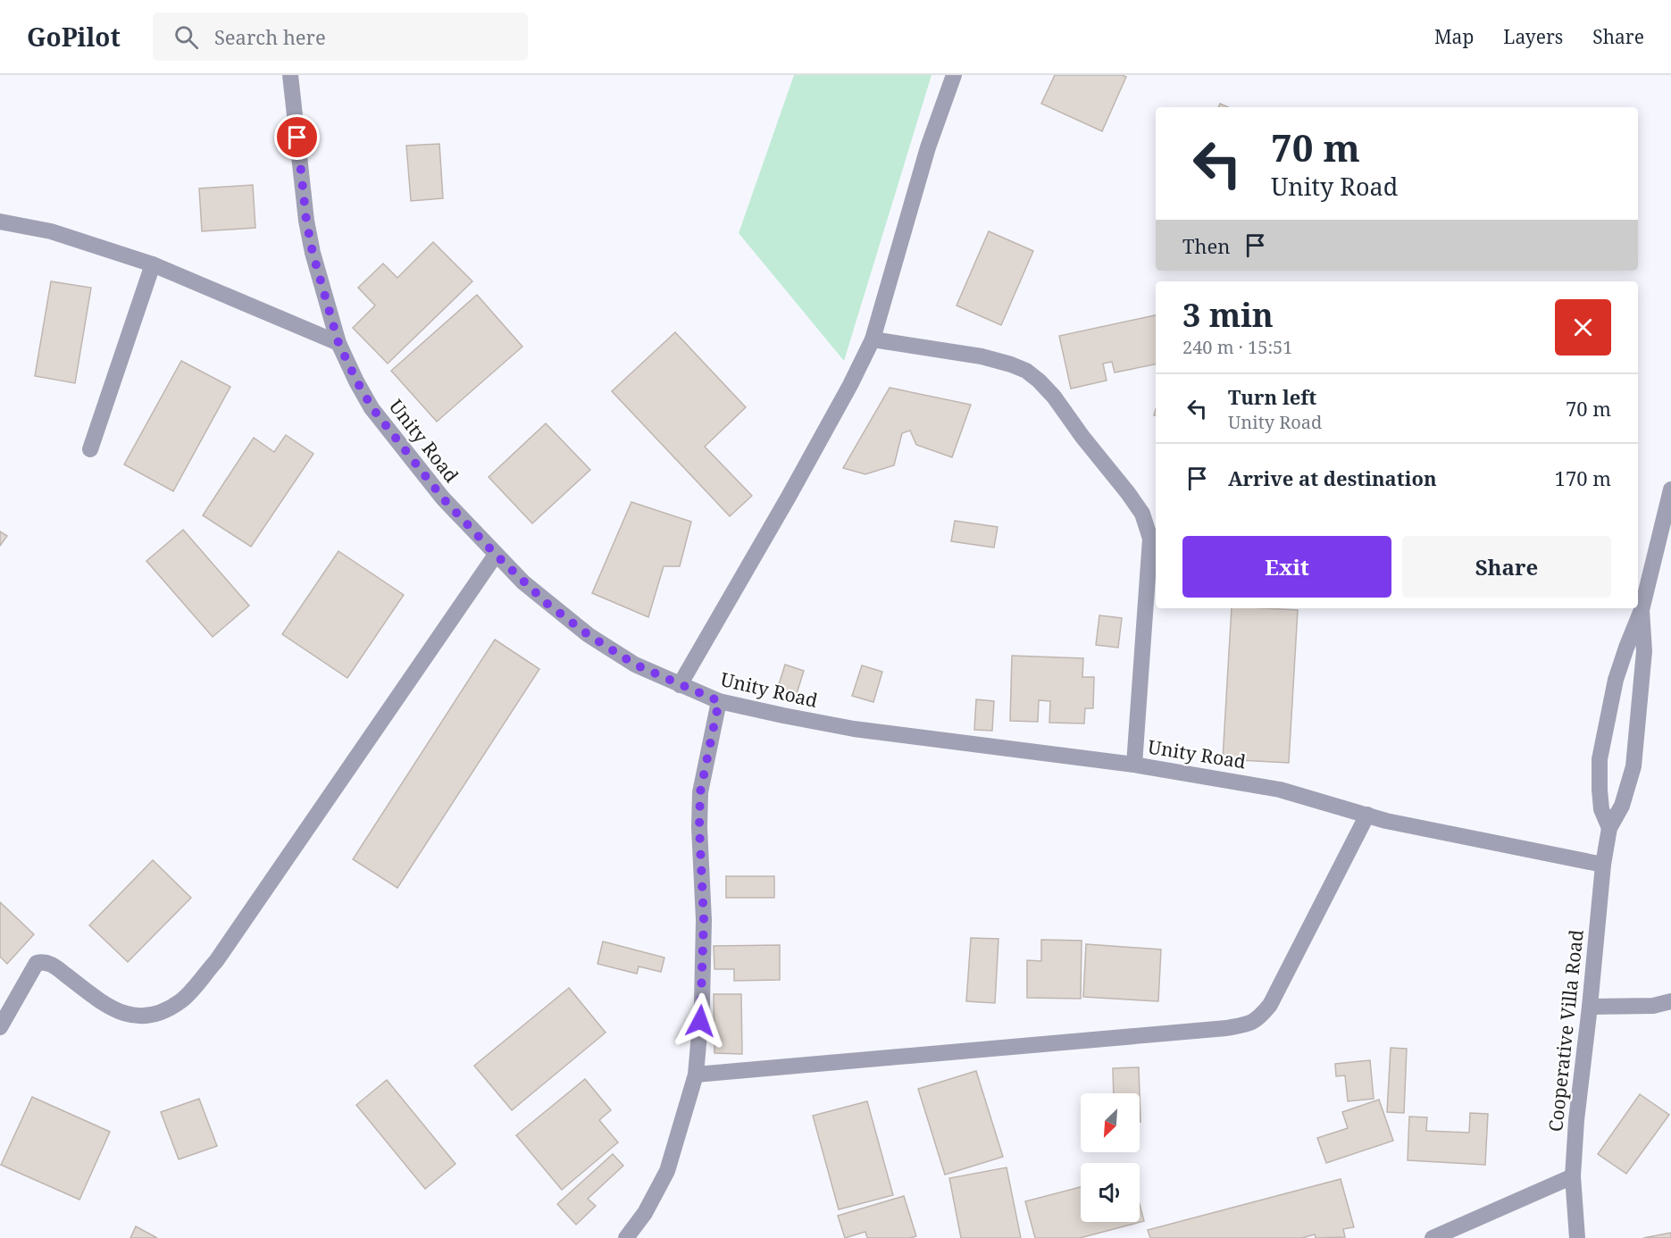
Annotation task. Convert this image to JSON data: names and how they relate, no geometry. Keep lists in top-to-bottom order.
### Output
{
  "streets": {
    "street": ["Unity Road", "Cooperative Villa Road"]
  },
  "crossings": [
    ["Unity Road", "Cooperative Villa Road"]
  ],
  "north": "bottom left",
  "page": {
    "header": "GoPilot",
    "search": "Search here",
    "nav": ["Map", "Layers", "Share"],
    "turn": ["70 m", "Unity Road"],
    "then": "Then",
    "heading": ["3 min", "240 m · 15:51"],
    "list": [
      {
        "name": "Turn left",
        "note": "Unity Road",
        "value": "70 m"
      },
      {
        "name": "Arrive at destination",
        "value": "170 m"
      }
    ],
    "buttons": ["Exit", "Share"]
  }
}
